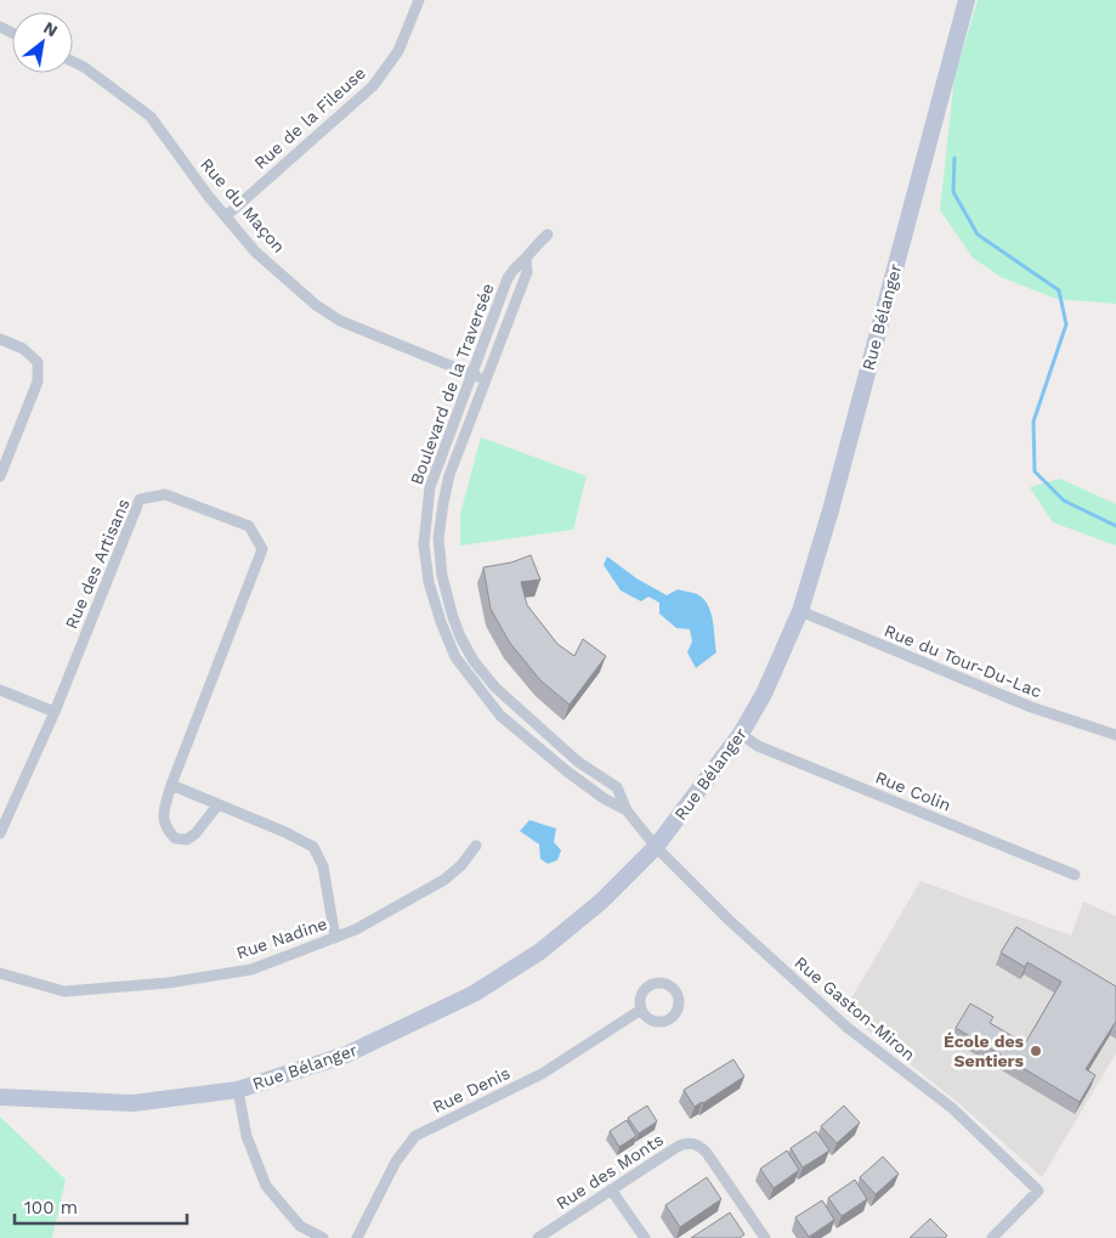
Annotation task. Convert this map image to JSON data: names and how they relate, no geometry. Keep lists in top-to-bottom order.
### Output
{
  "streets": {
    "street": [
      "Rue de la Fileuse",
      "Rue du Maçon",
      "Rue Bélanger",
      "Boulevard de la Traversée",
      "Rue des Artisans",
      "Rue du Tour-Du-Lac",
      "Rue Colin",
      "Rue Nadine",
      "Rue Gaston-Miron",
      "Rue Denis",
      "Rue des Monts"
    ]
  },
  "crossings": [
    ["Rue de la Fileuse", "Rue du Maçon"],
    ["Rue du Maçon", "Boulevard de la Traversée"],
    ["Rue Bélanger", "Boulevard de la Traversée"],
    ["Rue Bélanger", "Rue du Tour-Du-Lac"],
    ["Rue Bélanger", "Rue Colin"],
    ["Rue Bélanger", "Rue Gaston-Miron"],
    ["Boulevard de la Traversée", "Rue Gaston-Miron"]
  ],
  "places": ["École des Sentiers"],
  "scale_bar": "100 m",
  "north": "top right"
}
